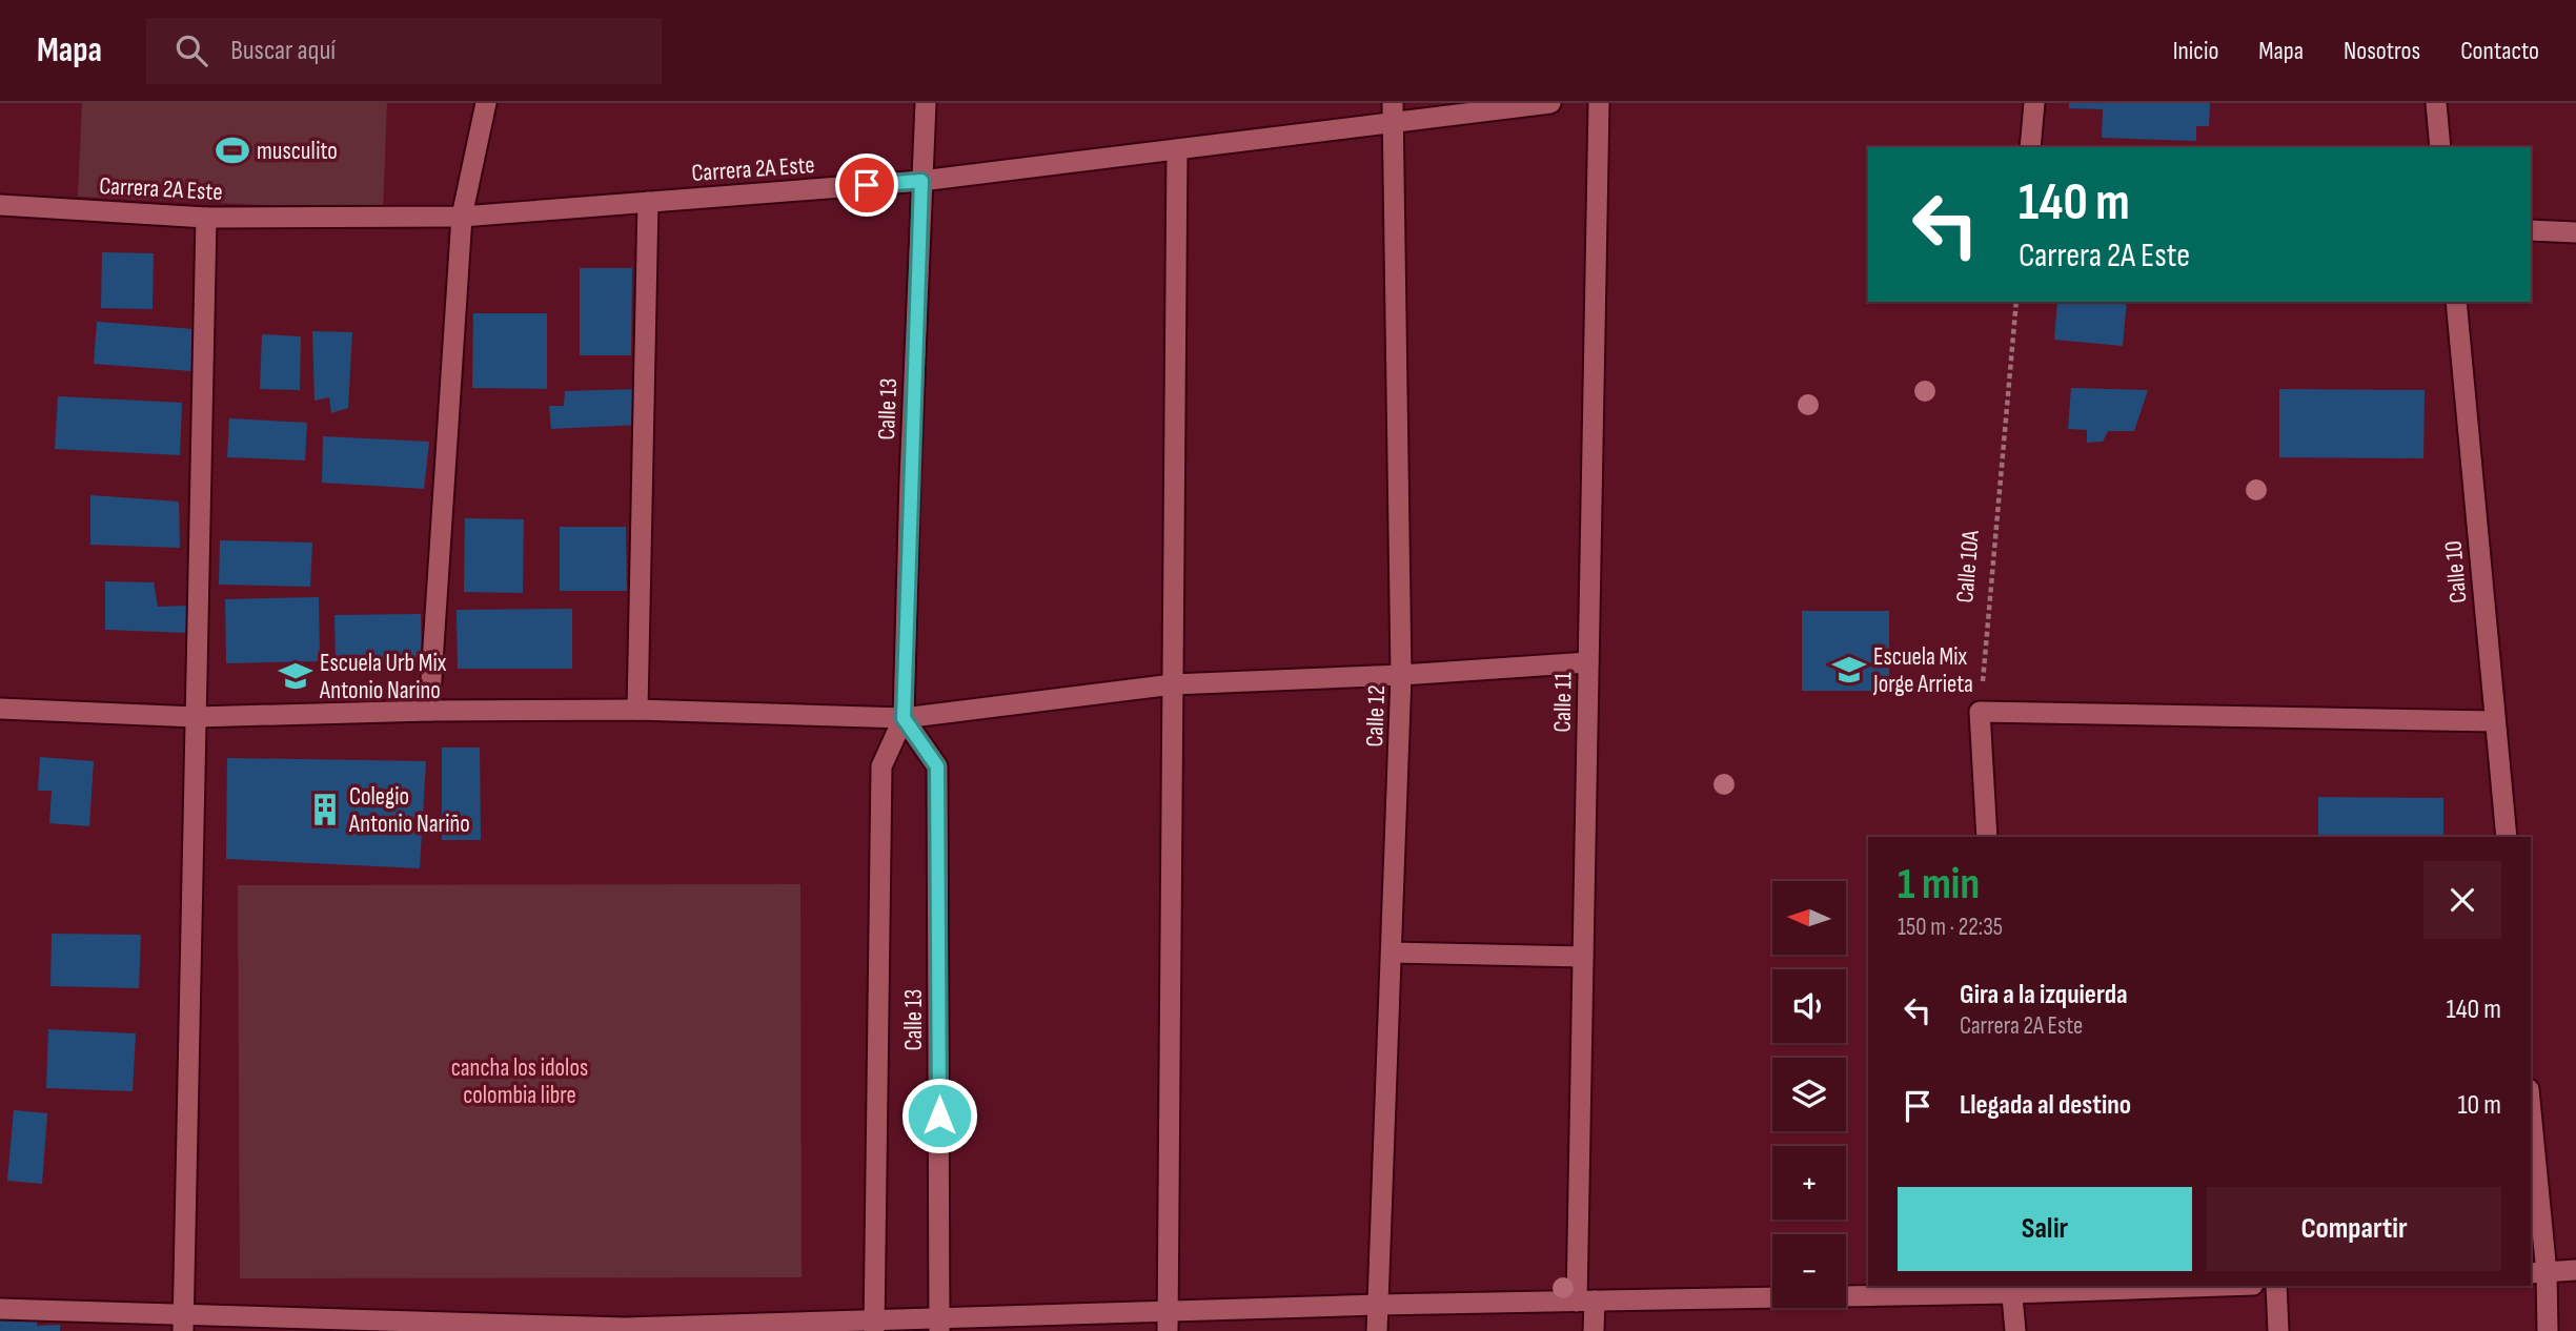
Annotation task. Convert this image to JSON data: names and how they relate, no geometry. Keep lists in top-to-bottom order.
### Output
{
  "streets": {
    "street": [
      "Carrera 2A Este",
      "Calle 13",
      "Calle 10",
      "Calle 11",
      "Calle 12"
    ],
    "path": ["Calle 10A"]
  },
  "crossings": [
    ["Carrera 2A Este", "Calle 13"],
    ["Carrera 2A Este", "Calle 12"]
  ],
  "parks": ["cancha los idolos colombia libre"],
  "places": {
    "sports": ["musculito"],
    "school or university": ["Escuela Mix Jorge Arrieta", "Escuela Urb Mix Antonio Narino"],
    "building": ["Colegio Antonio Nariño"]
  },
  "north": "left",
  "page": {
    "header": "Mapa",
    "search": "Buscar aquí",
    "nav": [
      "Inicio",
      "Mapa",
      "Nosotros",
      "Contacto"
    ],
    "turn": ["140 m", "Carrera 2A Este"],
    "heading": ["1 min", "150 m · 22:35"],
    "map_buttons": ["+", "−"],
    "list": [
      {
        "name": "Gira a la izquierda",
        "note": "Carrera 2A Este",
        "value": "140 m"
      },
      {
        "name": "Llegada al destino",
        "value": "10 m"
      }
    ],
    "buttons": ["Salir", "Compartir"]
  }
}
